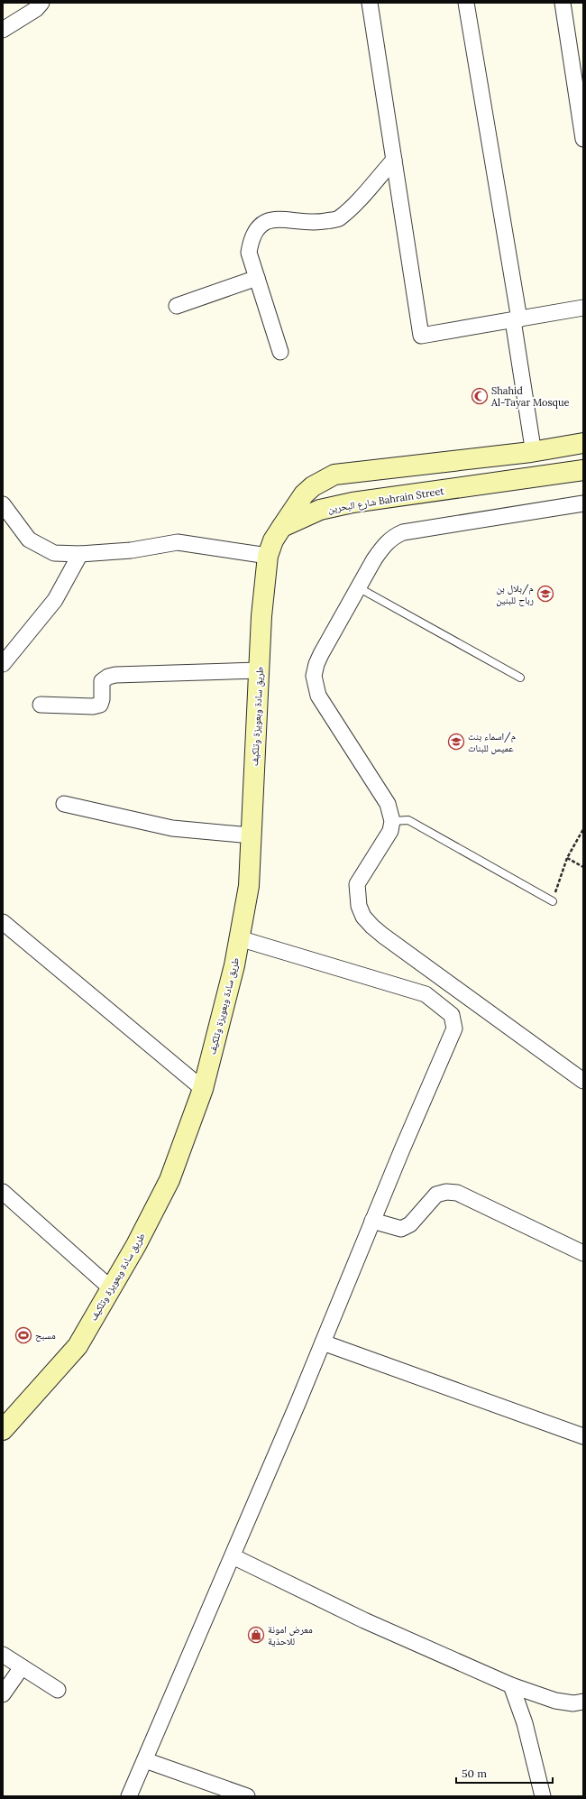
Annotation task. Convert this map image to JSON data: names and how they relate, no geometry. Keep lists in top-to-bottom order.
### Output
{
  "streets": {
    "main road": ["شارع البحرين Bahrain Street", "طريق سادة وبعويزة وتلكيف"]
  },
  "crossings": [
    ["شارع البحرين Bahrain Street", "طريق سادة وبعويزة وتلكيف"]
  ],
  "places": {
    "mosque": ["Shahid Al-Tayar Mosque"],
    "school or university": ["م/بلال بن رباح للبنين", "م/اسماء بنت عميس للبنات"],
    "sports": ["مسبح"],
    "shop": ["معرض امونة للاحذية"]
  },
  "scale_bar": "50 m"
}
